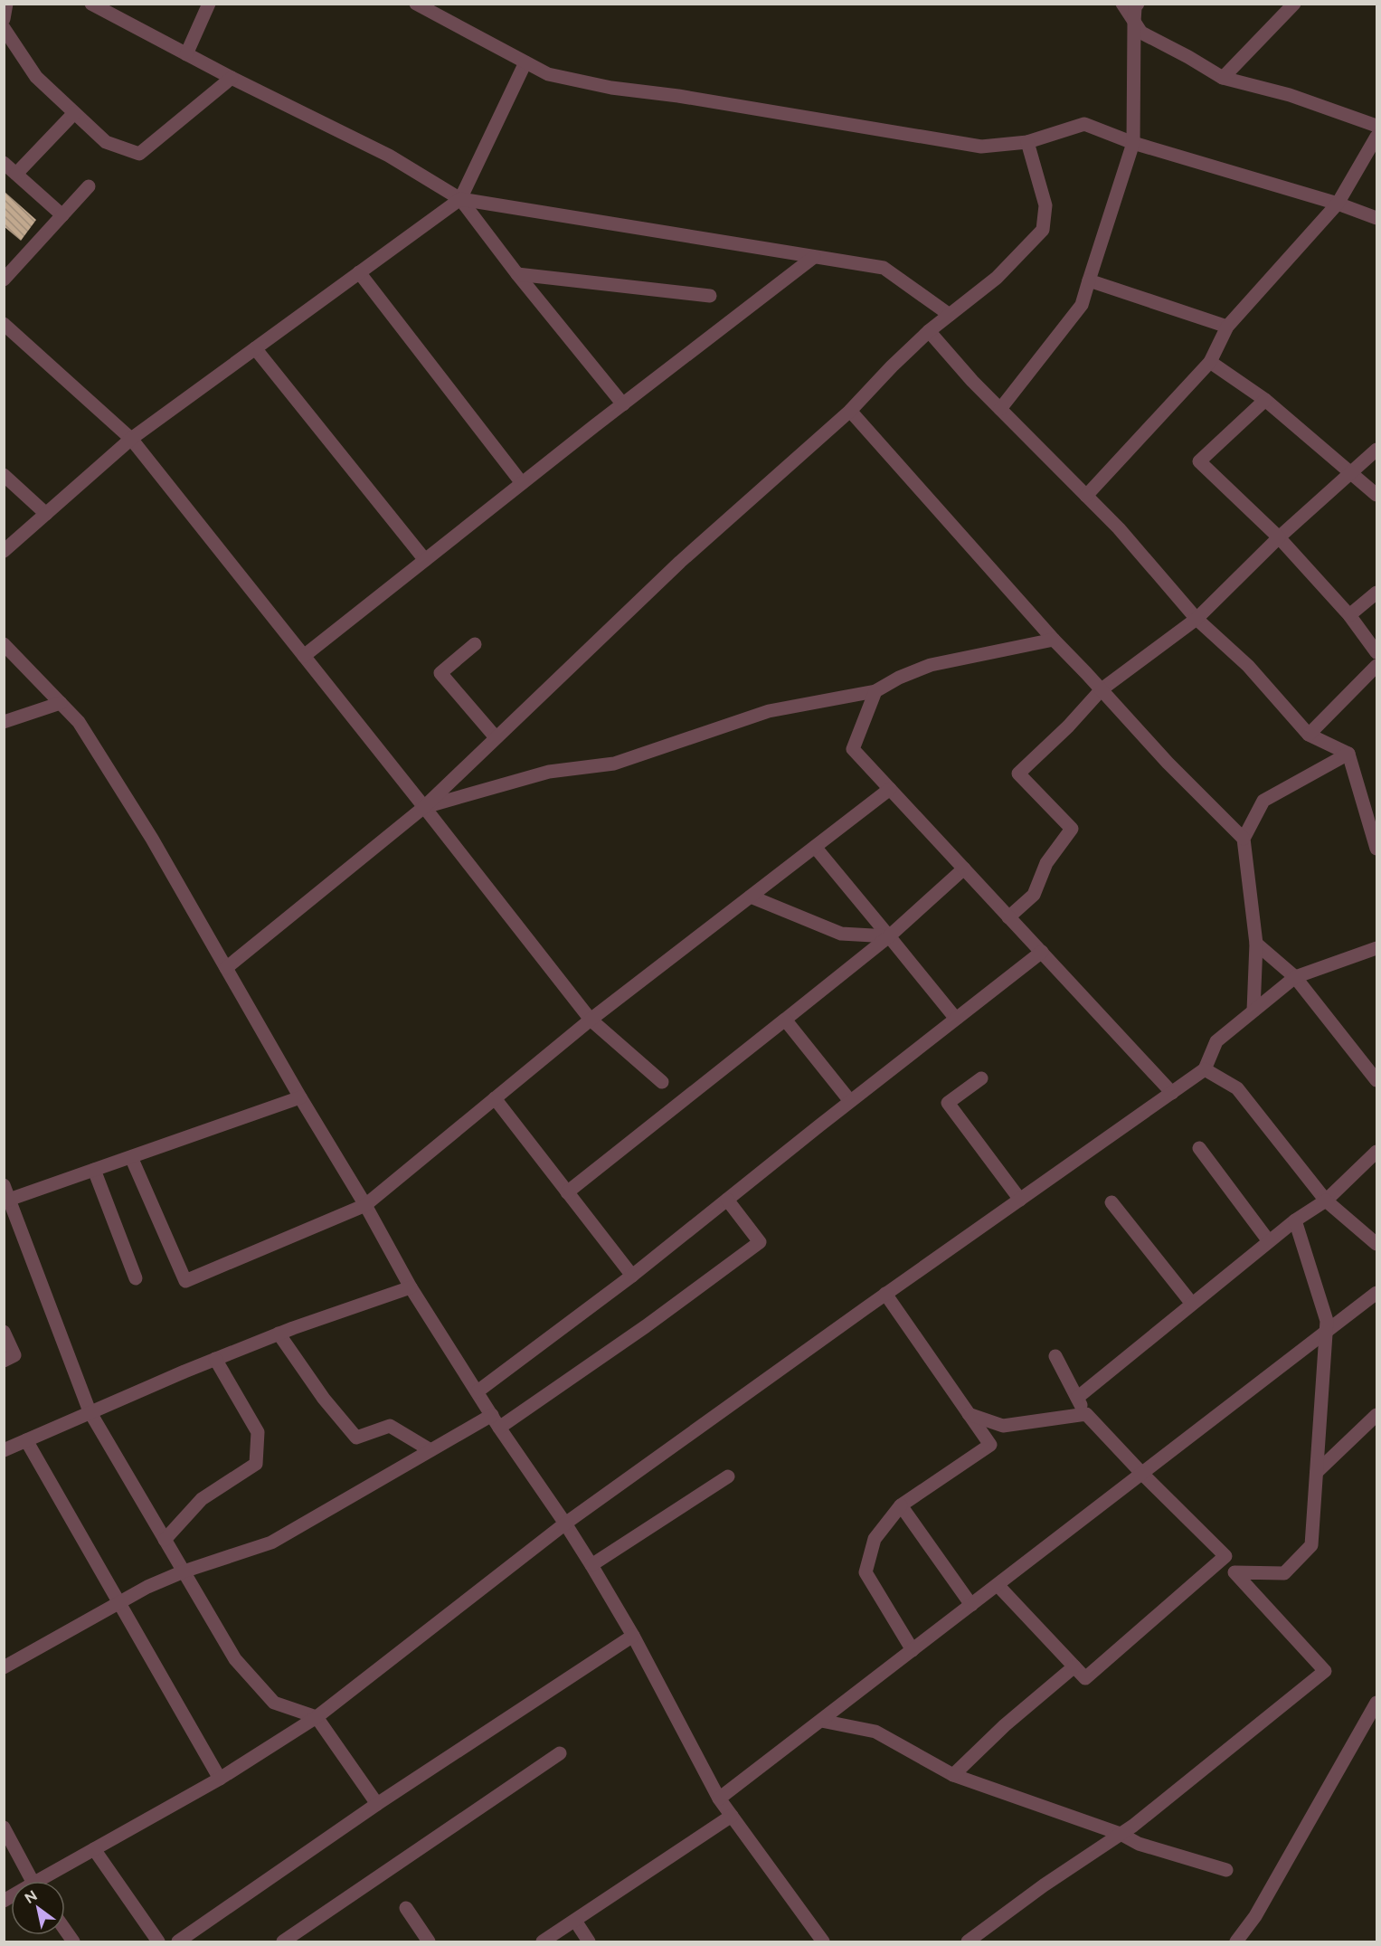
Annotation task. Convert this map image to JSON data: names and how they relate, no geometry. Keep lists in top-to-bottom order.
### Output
{
  "north": "top left"
}
